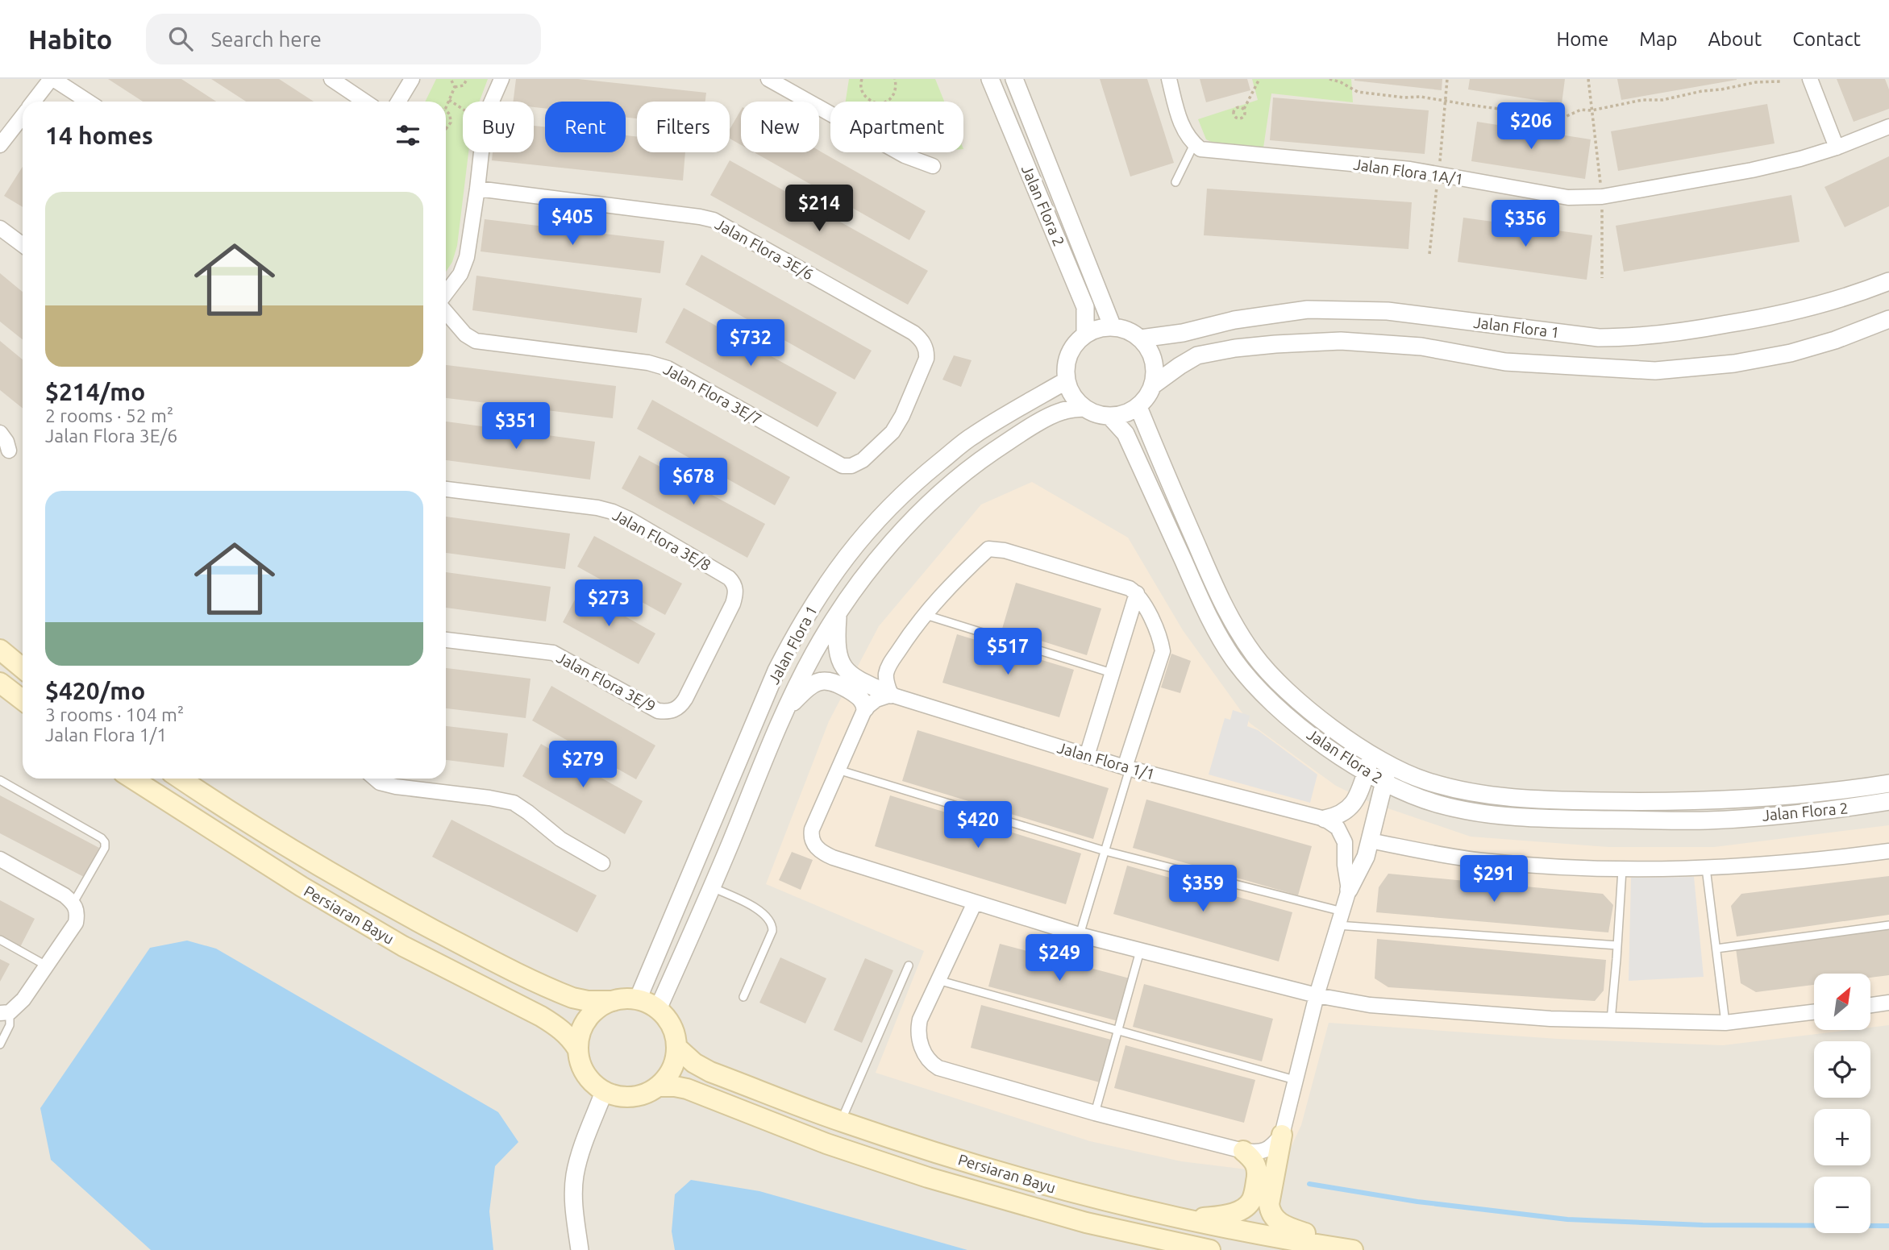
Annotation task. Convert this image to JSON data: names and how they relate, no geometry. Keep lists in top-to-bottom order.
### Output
{
  "streets": {
    "main road": ["Persiaran Bayu"],
    "street": [
      "Jalan Flora 1A/1",
      "Jalan Flora 2",
      "Jalan Flora 3E/6",
      "Jalan Flora 1",
      "Jalan Flora 3E/7",
      "Jalan Flora 3E/8",
      "Jalan Flora 3E/9",
      "Jalan Flora 1/1"
    ]
  },
  "crossings": [
    ["Jalan Flora 2", "Jalan Flora 1"],
    ["Jalan Flora 3E/6", "Jalan Flora 3E/7"],
    ["Jalan Flora 1", "Persiaran Bayu"],
    ["Jalan Flora 3E/8", "Jalan Flora 3E/9"]
  ],
  "north": "top right",
  "page": {
    "header": "Habito",
    "search": "Search here",
    "nav": [
      "Home",
      "Map",
      "About",
      "Contact"
    ],
    "chip": [
      "Buy",
      "Rent",
      "Filters",
      "New",
      "Apartment"
    ],
    "heading": "14 homes",
    "price": [
      "$206",
      "$214",
      "$405",
      "$356",
      "$732",
      "$351",
      "$678",
      "$273",
      "$517",
      "$279",
      "$420",
      "$291",
      "$359",
      "$249"
    ],
    "list": [
      {
        "name": "$214/mo",
        "note": "2 rooms · 52 m² · Jalan Flora 3E/6"
      },
      {
        "name": "$420/mo",
        "note": "3 rooms · 104 m² · Jalan Flora 1/1"
      }
    ],
    "map_buttons": ["+", "−"]
  }
}
